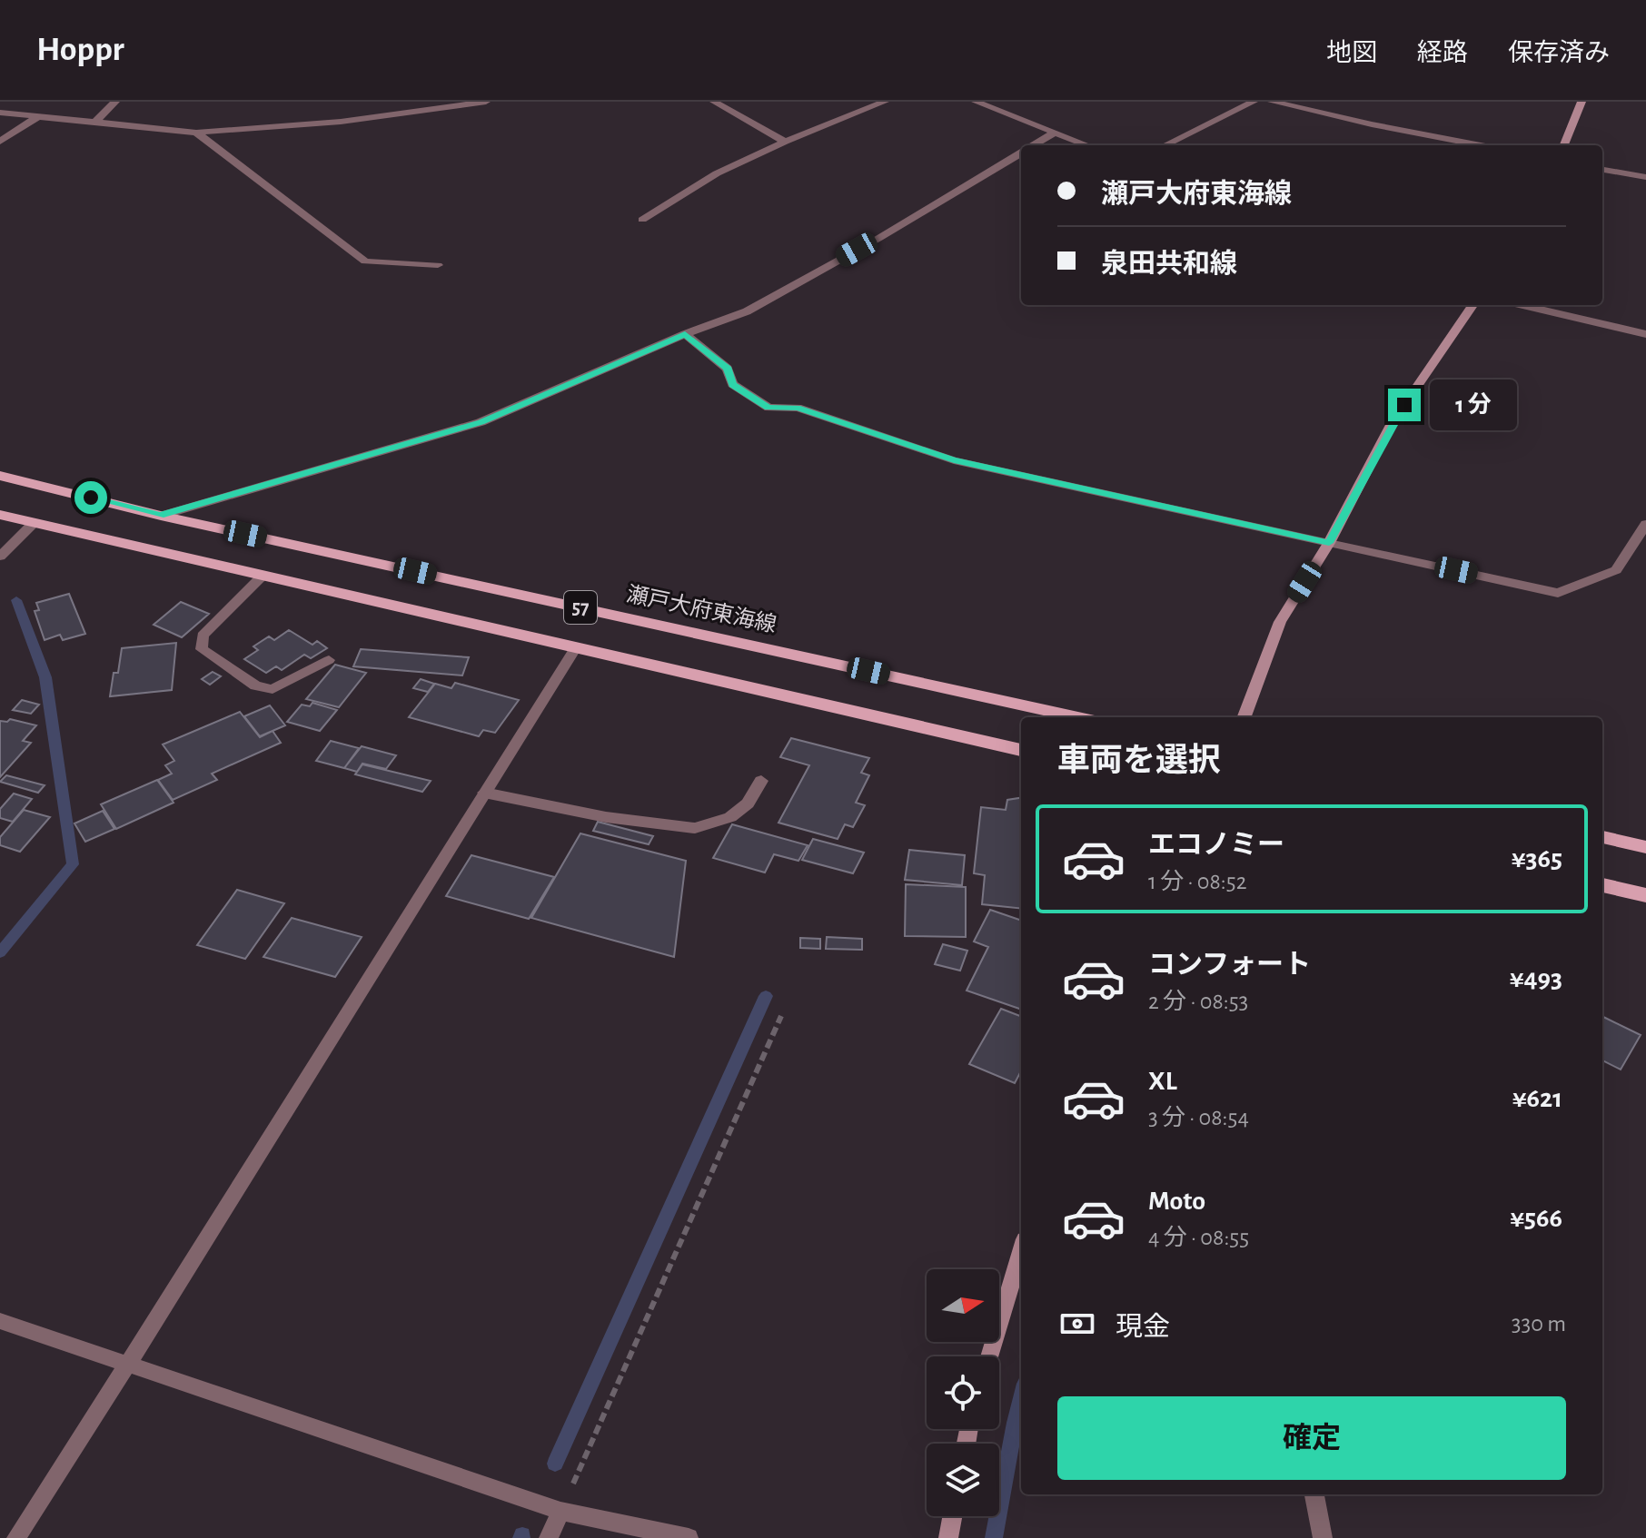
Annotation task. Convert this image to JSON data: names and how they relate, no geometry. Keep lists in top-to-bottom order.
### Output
{
  "streets": {
    "main road": ["57", "瀬戸大府東海線"]
  },
  "north": "right",
  "page": {
    "header": "Hoppr",
    "nav": ["地図", "経路", "保存済み"],
    "banner": ["瀬戸大府東海線", "泉田共和線"],
    "bubble": "1 分",
    "heading": "車両を選択",
    "list": [
      {
        "name": "エコノミー",
        "note": "1 分 · 08:52",
        "value": "¥365"
      },
      {
        "name": "コンフォート",
        "note": "2 分 · 08:53",
        "value": "¥493"
      },
      {
        "name": "XL",
        "note": "3 分 · 08:54",
        "value": "¥621"
      },
      {
        "name": "Moto",
        "note": "4 分 · 08:55",
        "value": "¥566"
      }
    ],
    "pay": ["現金", "330 m"],
    "buttons": "確定"
  }
}
